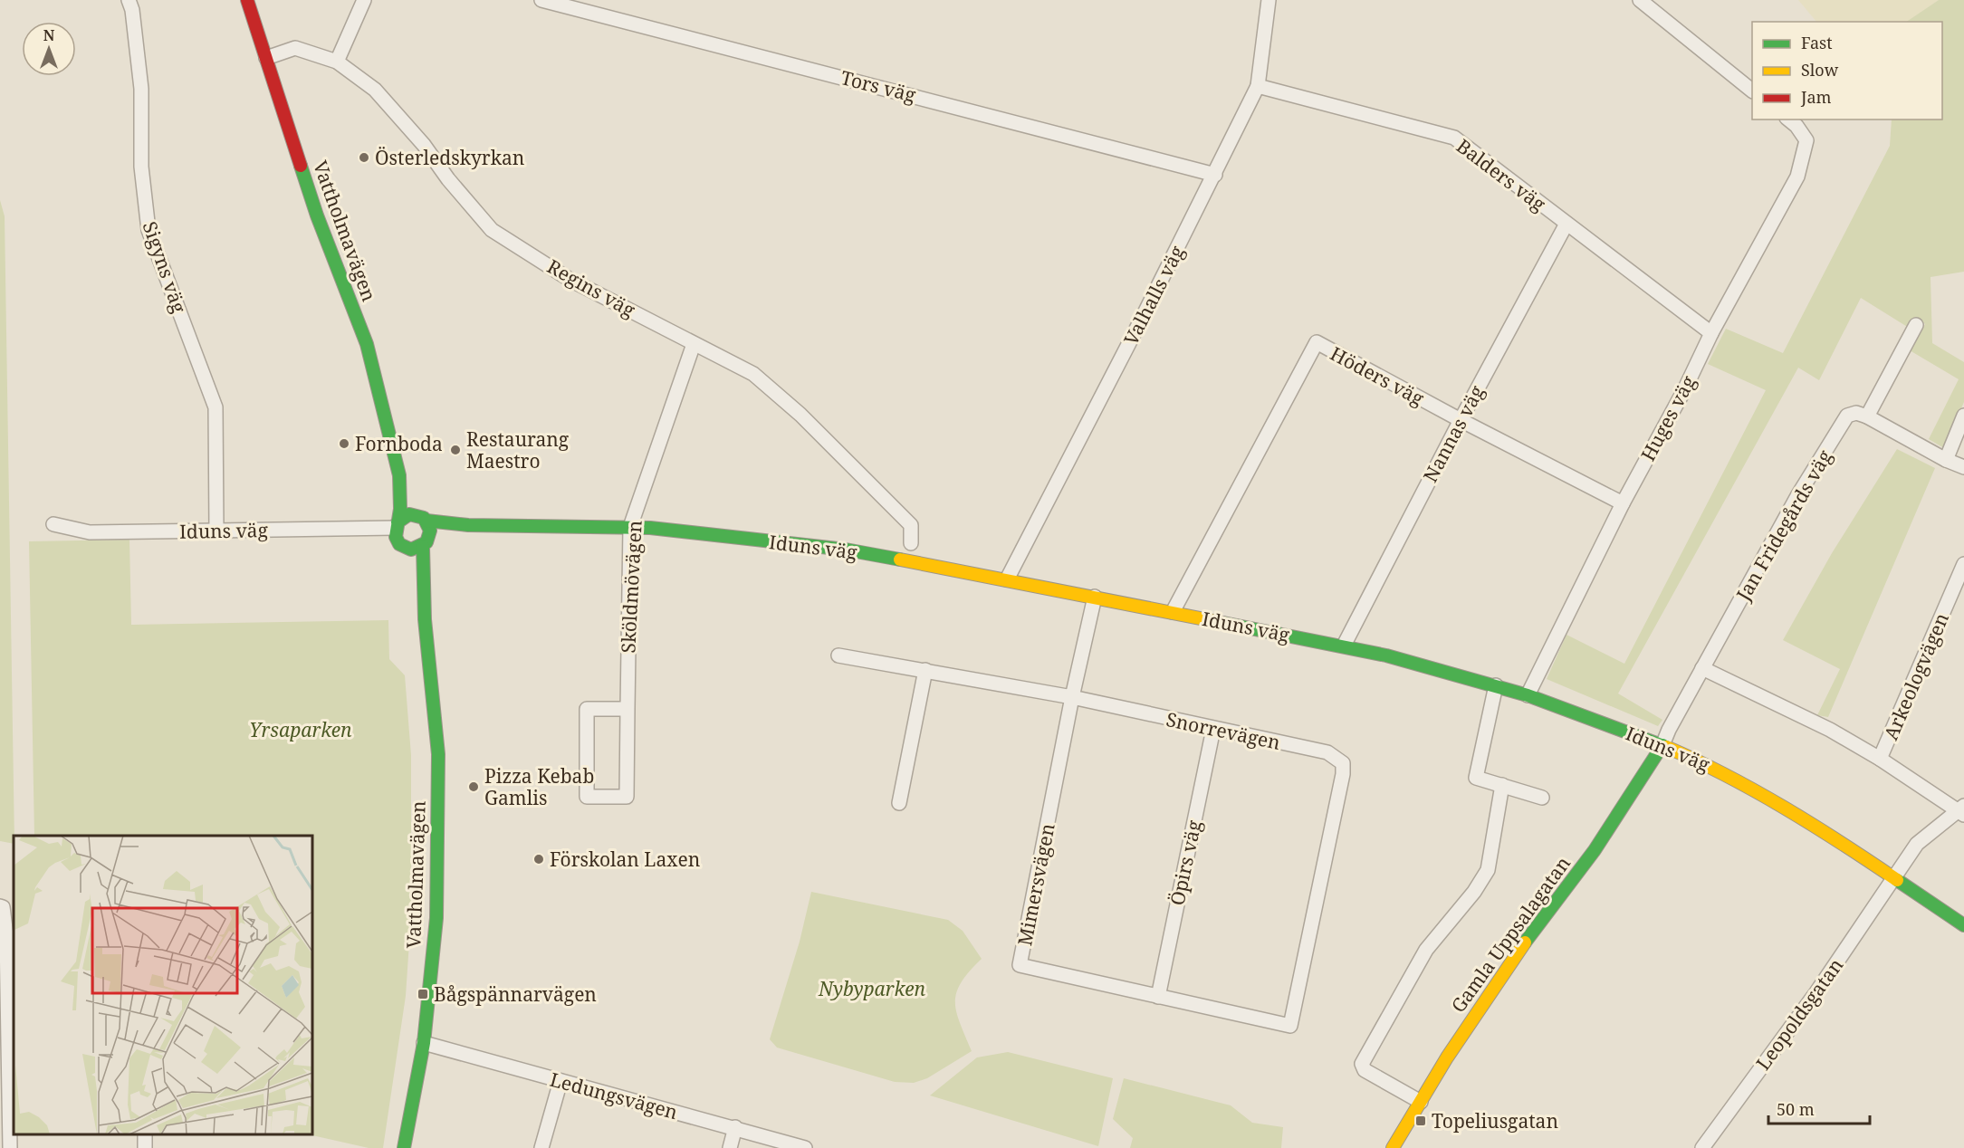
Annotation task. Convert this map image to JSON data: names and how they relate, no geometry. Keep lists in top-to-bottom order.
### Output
{
  "streets": {
    "street": [
      "Tors väg",
      "Balders väg",
      "Vattholmavägen",
      "Sigyns väg",
      "Regins väg",
      "Valhalls väg",
      "Höders väg",
      "Huges väg",
      "Nannas väg",
      "Jan Fridegårds väg",
      "Iduns väg",
      "Sköldmövägen",
      "Arkeologvägen",
      "Snorrevägen",
      "Öpirs väg",
      "Mimersvägen",
      "Gamla Uppsalagatan",
      "Leopoldsgatan",
      "Ledungsvägen"
    ]
  },
  "crossings": [
    ["Tors väg", "Valhalls väg"],
    ["Balders väg", "Valhalls väg"],
    ["Balders väg", "Huges väg"],
    ["Balders väg", "Nannas väg"],
    ["Vattholmavägen", "Regins väg"],
    ["Vattholmavägen", "Iduns väg"],
    ["Vattholmavägen", "Ledungsvägen"],
    ["Sigyns väg", "Iduns väg"],
    ["Regins väg", "Sköldmövägen"],
    ["Valhalls väg", "Iduns väg"],
    ["Höders väg", "Huges väg"],
    ["Höders väg", "Nannas väg"],
    ["Höders väg", "Iduns väg"],
    ["Huges väg", "Iduns väg"],
    ["Nannas väg", "Iduns väg"],
    ["Jan Fridegårds väg", "Iduns väg"],
    ["Jan Fridegårds väg", "Arkeologvägen"],
    ["Jan Fridegårds väg", "Gamla Uppsalagatan"],
    ["Iduns väg", "Sköldmövägen"],
    ["Iduns väg", "Mimersvägen"],
    ["Iduns väg", "Gamla Uppsalagatan"],
    ["Iduns väg", "Leopoldsgatan"],
    ["Arkeologvägen", "Leopoldsgatan"],
    ["Snorrevägen", "Öpirs väg"],
    ["Snorrevägen", "Mimersvägen"],
    ["Öpirs väg", "Mimersvägen"]
  ],
  "parks": ["Yrsaparken", "Nybyparken"],
  "places": {
    "other": [
      "Österledskyrkan",
      "Fornboda",
      "Restaurang Maestro",
      "Pizza Kebab Gamlis",
      "Förskolan Laxen"
    ],
    "transit": ["Bågspännarvägen", "Topeliusgatan"]
  },
  "legend": ["Fast", "Slow", "Jam"],
  "scale_bar": "50 m",
  "north": "top"
}
